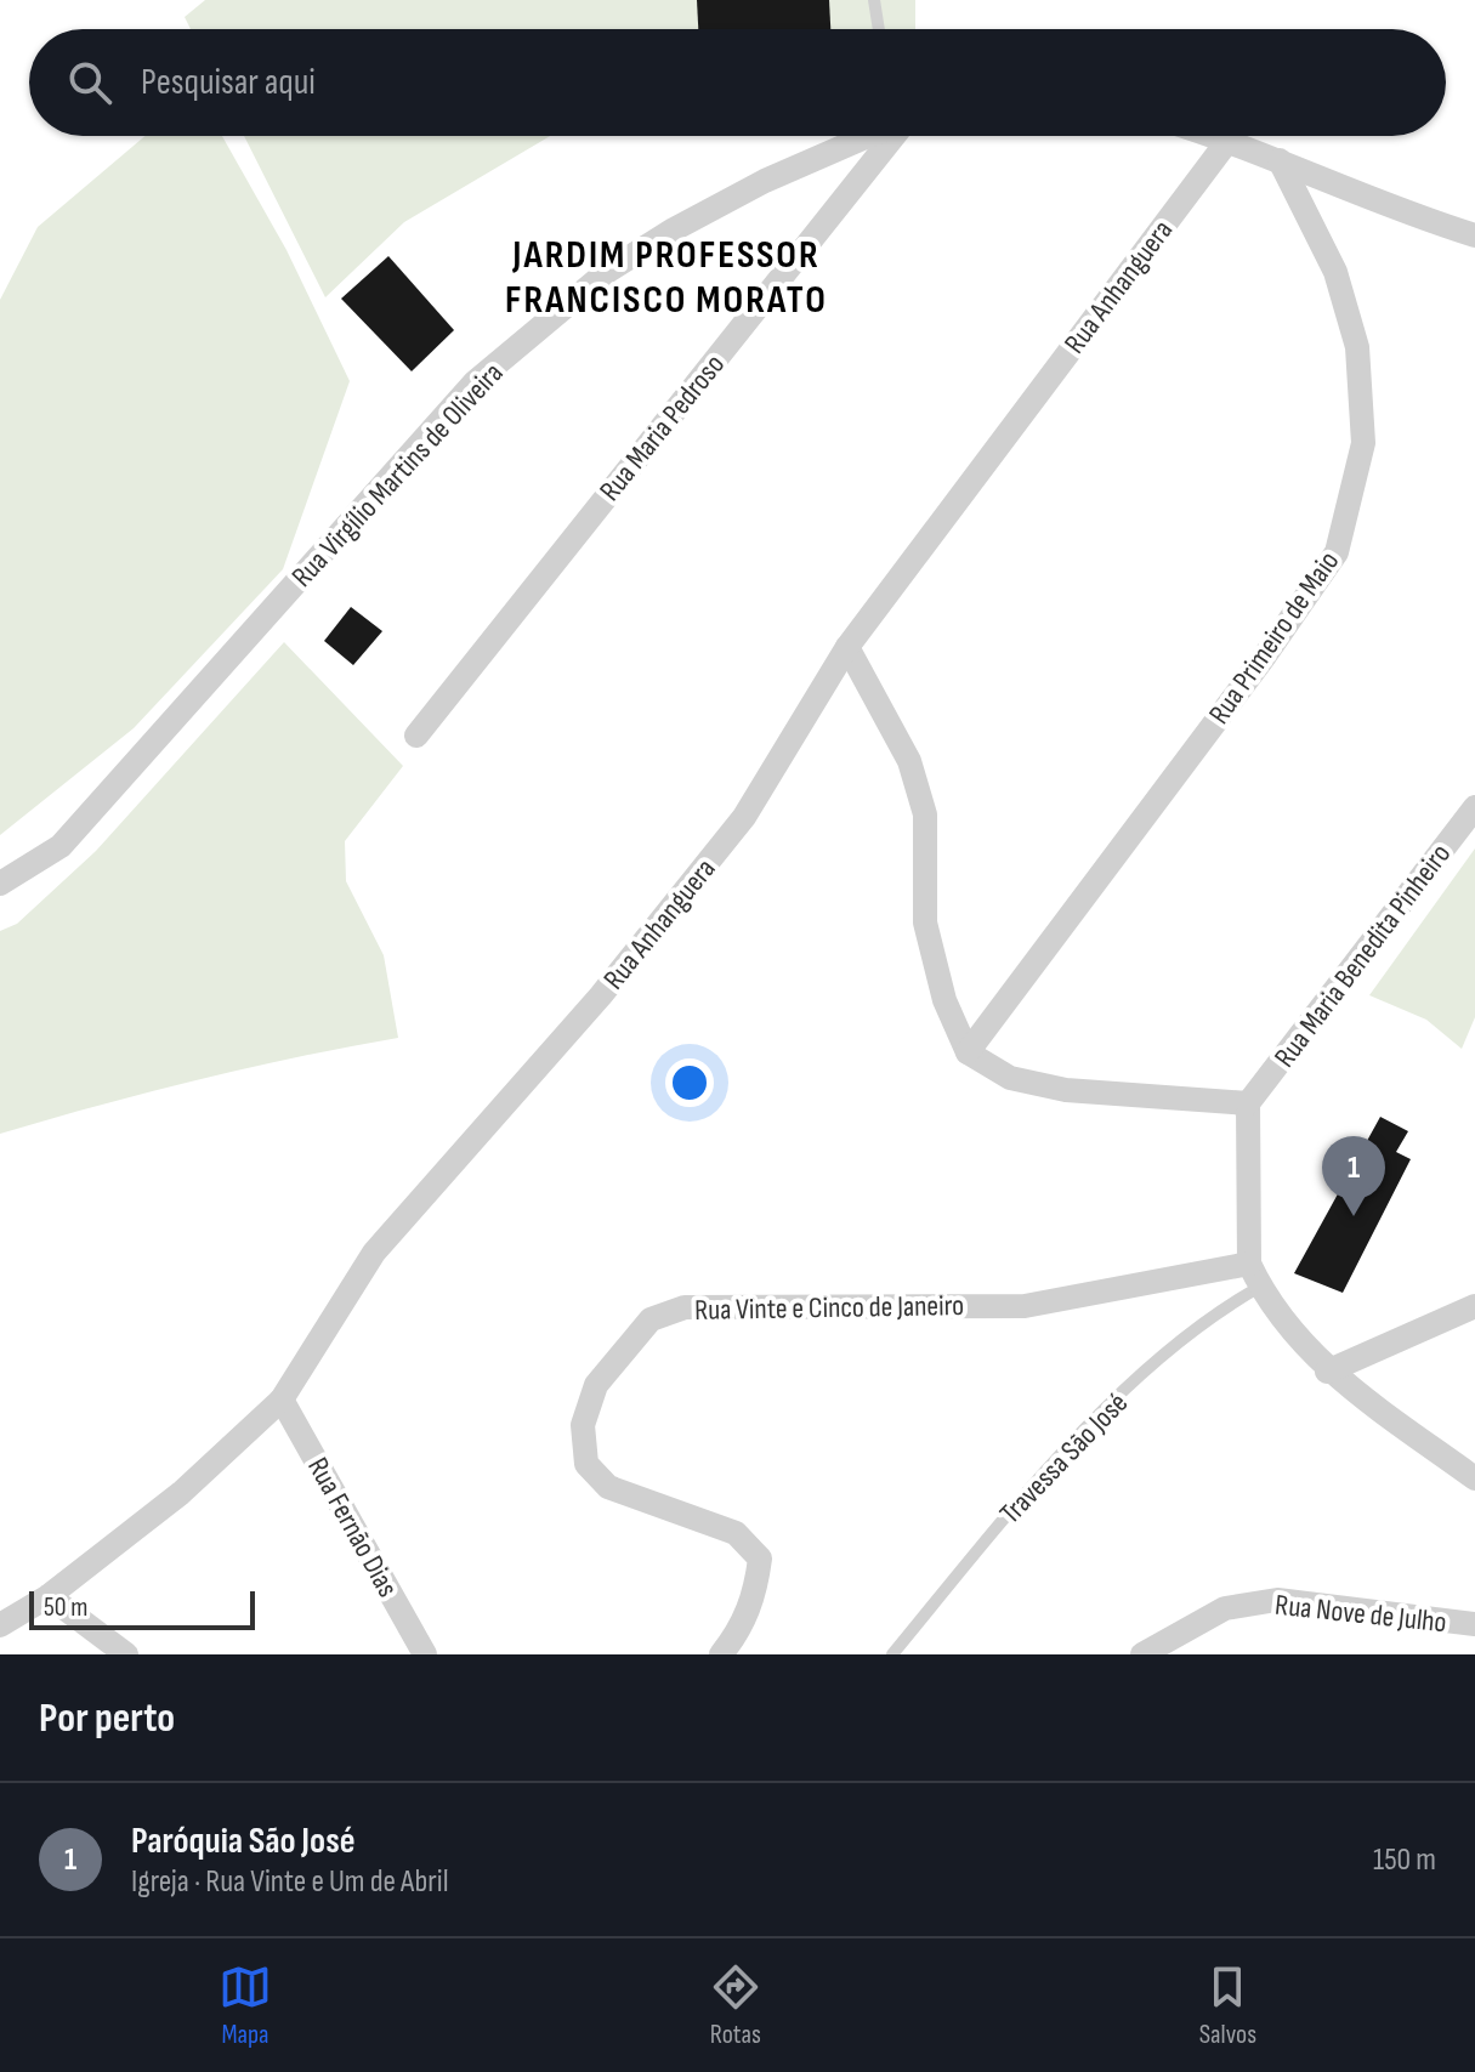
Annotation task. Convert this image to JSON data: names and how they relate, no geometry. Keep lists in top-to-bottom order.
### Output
{
  "streets": {
    "street": [
      "Rua Anhanguera",
      "Rua Maria Pedroso",
      "Rua Virgílio Martins de Oliveira",
      "Rua Primeiro de Maio",
      "Rua Maria Benedita Pinheiro",
      "Rua Vinte e Cinco de Janeiro",
      "Rua Fernão Dias",
      "Rua Nove de Julho"
    ],
    "lane": ["Travessa São José"]
  },
  "crossings": [
    ["Rua Anhanguera", "Rua Fernão Dias"]
  ],
  "districts": ["JARDIM PROFESSOR FRANCISCO MORATO"],
  "scale_bar": "50 m",
  "page": {
    "search": "Pesquisar aqui",
    "pins": "1",
    "scale": "50 m",
    "heading": "Por perto",
    "list": [
      {
        "mark": "1",
        "name": "Paróquia São José",
        "note": "Igreja · Rua Vinte e Um de Abril",
        "value": "150 m"
      }
    ],
    "nav": ["Mapa", "Rotas", "Salvos"]
  }
}
